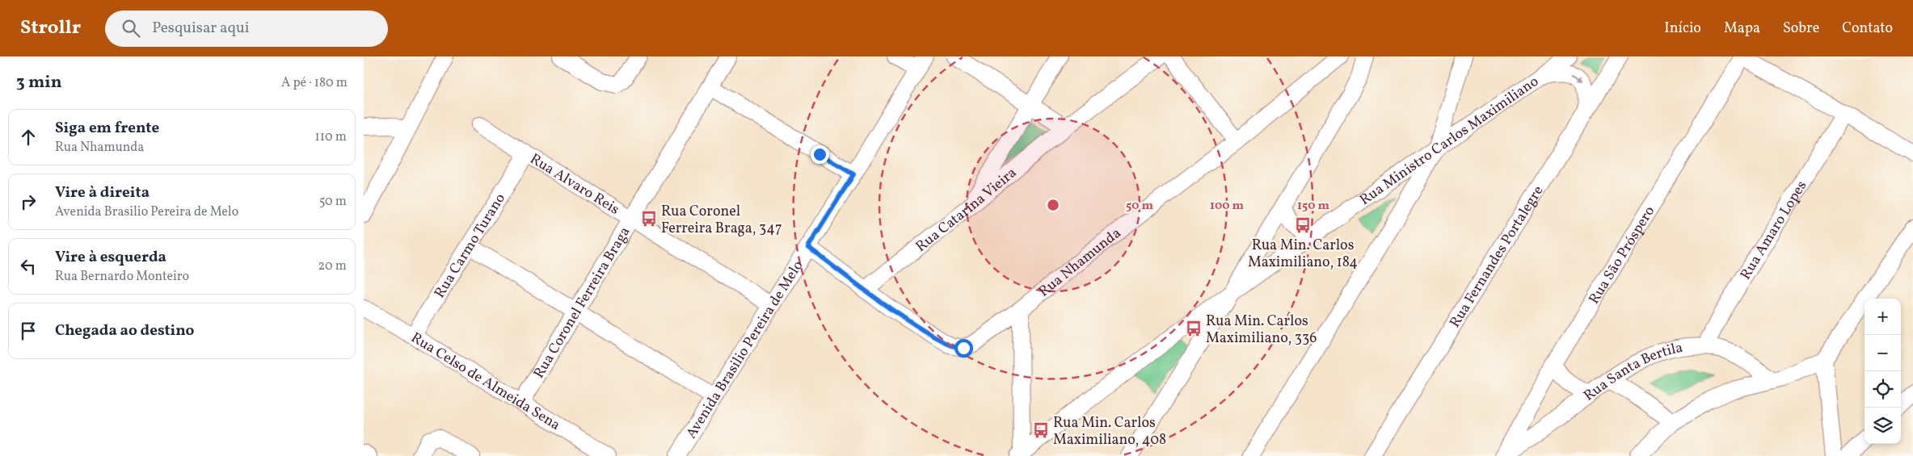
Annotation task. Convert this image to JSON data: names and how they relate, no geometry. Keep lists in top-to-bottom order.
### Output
{
  "streets": {
    "street": [
      "Rua Ministro Carlos Maximiliano",
      "Rua Alvaro Reis",
      "Rua Catarina Vieira",
      "Rua Amaro Lopes",
      "Rua Carmo Turano",
      "Rua São Próspero",
      "Rua Fernandes Portalegre",
      "Rua Nhamunda",
      "Rua Coronel Ferreira Braga",
      "Avenida Brasilio Pereira de Melo",
      "Rua Santa Bertila",
      "Rua Celso de Almeida Sena"
    ]
  },
  "crossings": [
    ["Rua Alvaro Reis", "Rua Carmo Turano"],
    ["Rua Alvaro Reis", "Rua Coronel Ferreira Braga"],
    ["Rua Alvaro Reis", "Avenida Brasilio Pereira de Melo"],
    ["Rua Catarina Vieira", "Rua Nhamunda"],
    ["Rua Amaro Lopes", "Rua Santa Bertila"],
    ["Rua Carmo Turano", "Rua Celso de Almeida Sena"],
    ["Rua São Próspero", "Rua Santa Bertila"],
    ["Rua Nhamunda", "Avenida Brasilio Pereira de Melo"],
    ["Rua Coronel Ferreira Braga", "Rua Celso de Almeida Sena"]
  ],
  "places": {
    "bus stop": [
      "Rua Coronel Ferreira Braga, 347",
      "Rua Min. Carlos Maximiliano, 184",
      "Rua Min. Carlos Maximiliano, 336",
      "Rua Min. Carlos Maximiliano, 408"
    ]
  },
  "page": {
    "header": "Strollr",
    "search": "Pesquisar aqui",
    "nav": [
      "Início",
      "Mapa",
      "Sobre",
      "Contato"
    ],
    "heading": ["3 min", "A pé · 180 m"],
    "list": [
      ["Siga em frente", "Rua Nhamunda", "110 m"],
      ["Vire à direita", "Avenida Brasilio Pereira de Melo", "50 m"],
      ["Vire à esquerda", "Rua Bernardo Monteiro", "20 m"],
      "Chegada ao destino"
    ],
    "map_buttons": ["+", "−"]
  },
  "rings": ["50 m", "100 m", "150 m"]
}
